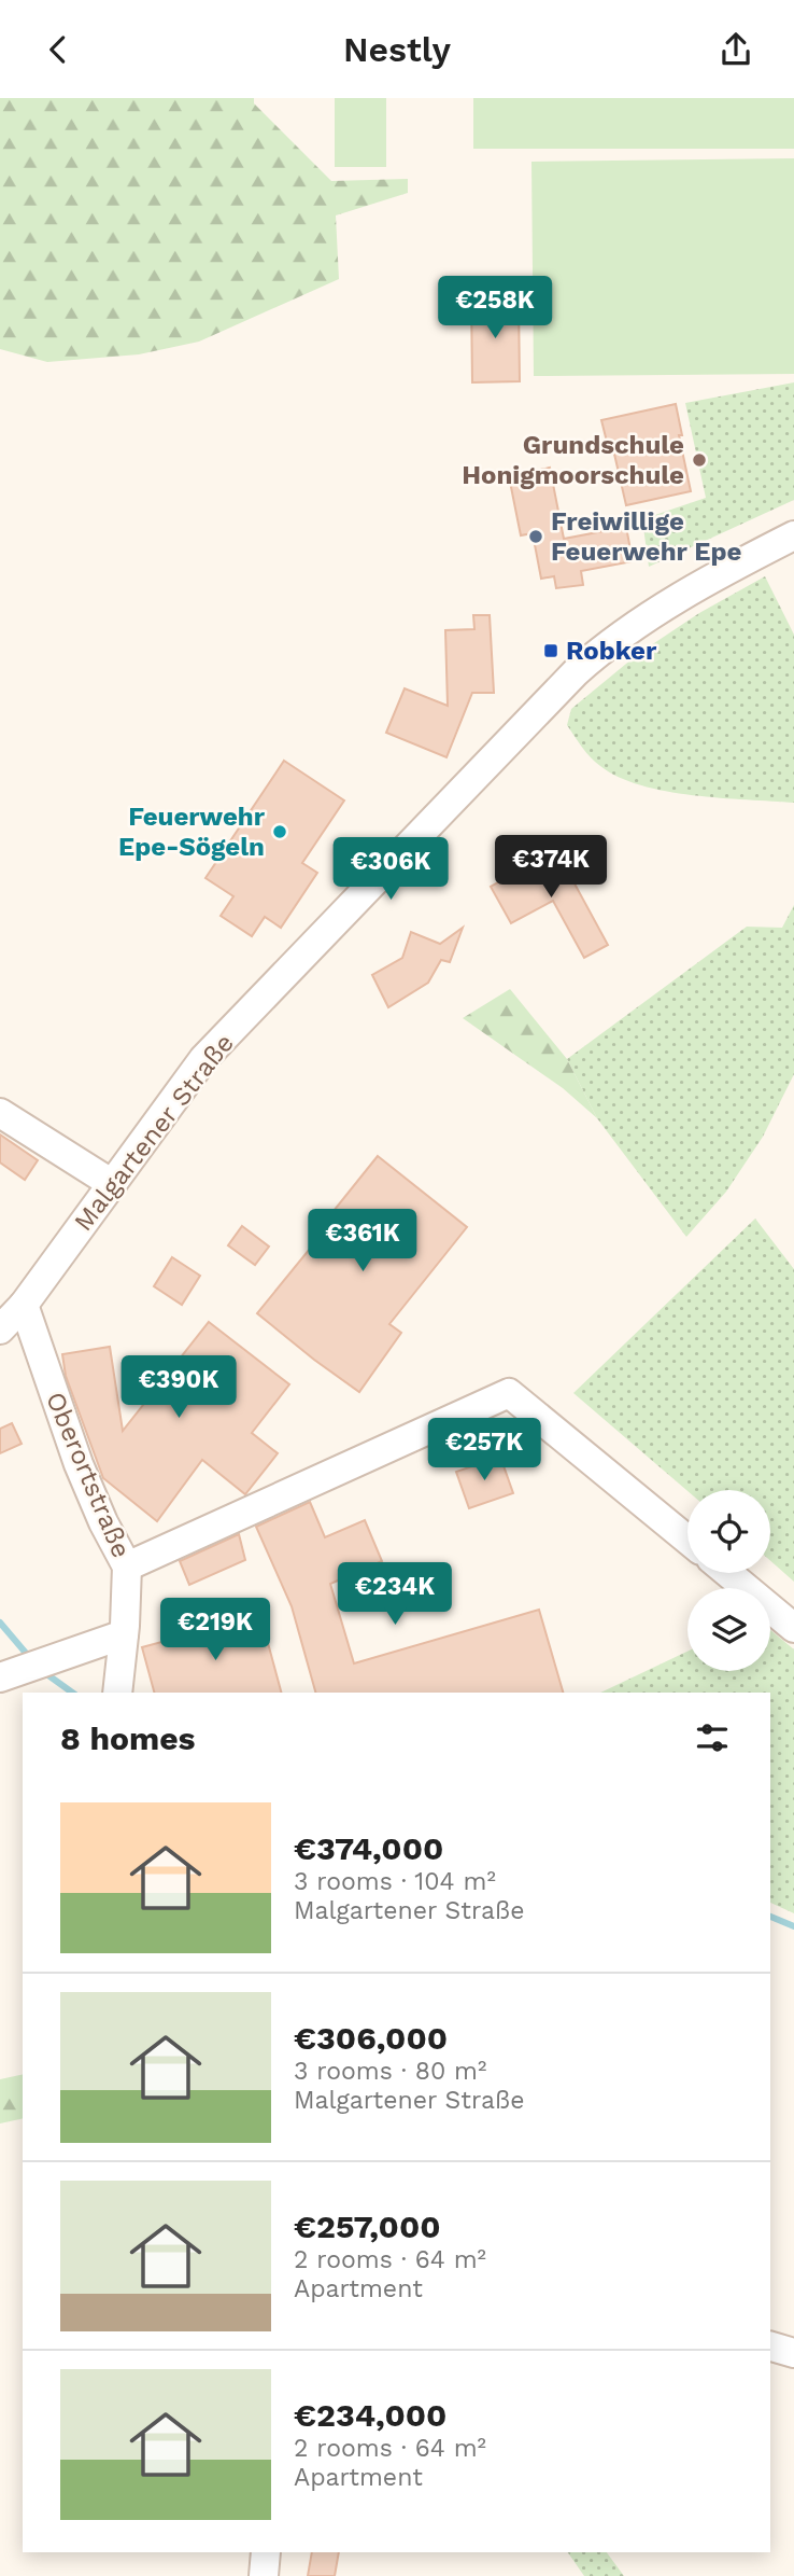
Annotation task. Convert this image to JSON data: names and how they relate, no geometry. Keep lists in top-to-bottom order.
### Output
{
  "streets": {
    "street": ["Malgartener Straße", "Oberortstraße"]
  },
  "crossings": [
    ["Malgartener Straße", "Oberortstraße"]
  ],
  "places": {
    "other": ["Grundschule Honigmoorschule", "Freiwillige Feuerwehr Epe", "Feuerwehr Epe-Sögeln"],
    "transit": ["Robker"]
  },
  "page": {
    "header": "Nestly",
    "price": [
      "€258K",
      "€374K",
      "€306K",
      "€361K",
      "€390K",
      "€257K",
      "€234K",
      "€219K"
    ],
    "heading": "8 homes",
    "list": [
      {
        "name": "€374,000",
        "note": "3 rooms · 104 m² · Malgartener Straße"
      },
      {
        "name": "€306,000",
        "note": "3 rooms · 80 m² · Malgartener Straße"
      },
      {
        "name": "€257,000",
        "note": "2 rooms · 64 m² · Apartment"
      },
      {
        "name": "€234,000",
        "note": "2 rooms · 64 m² · Apartment"
      }
    ]
  }
}
